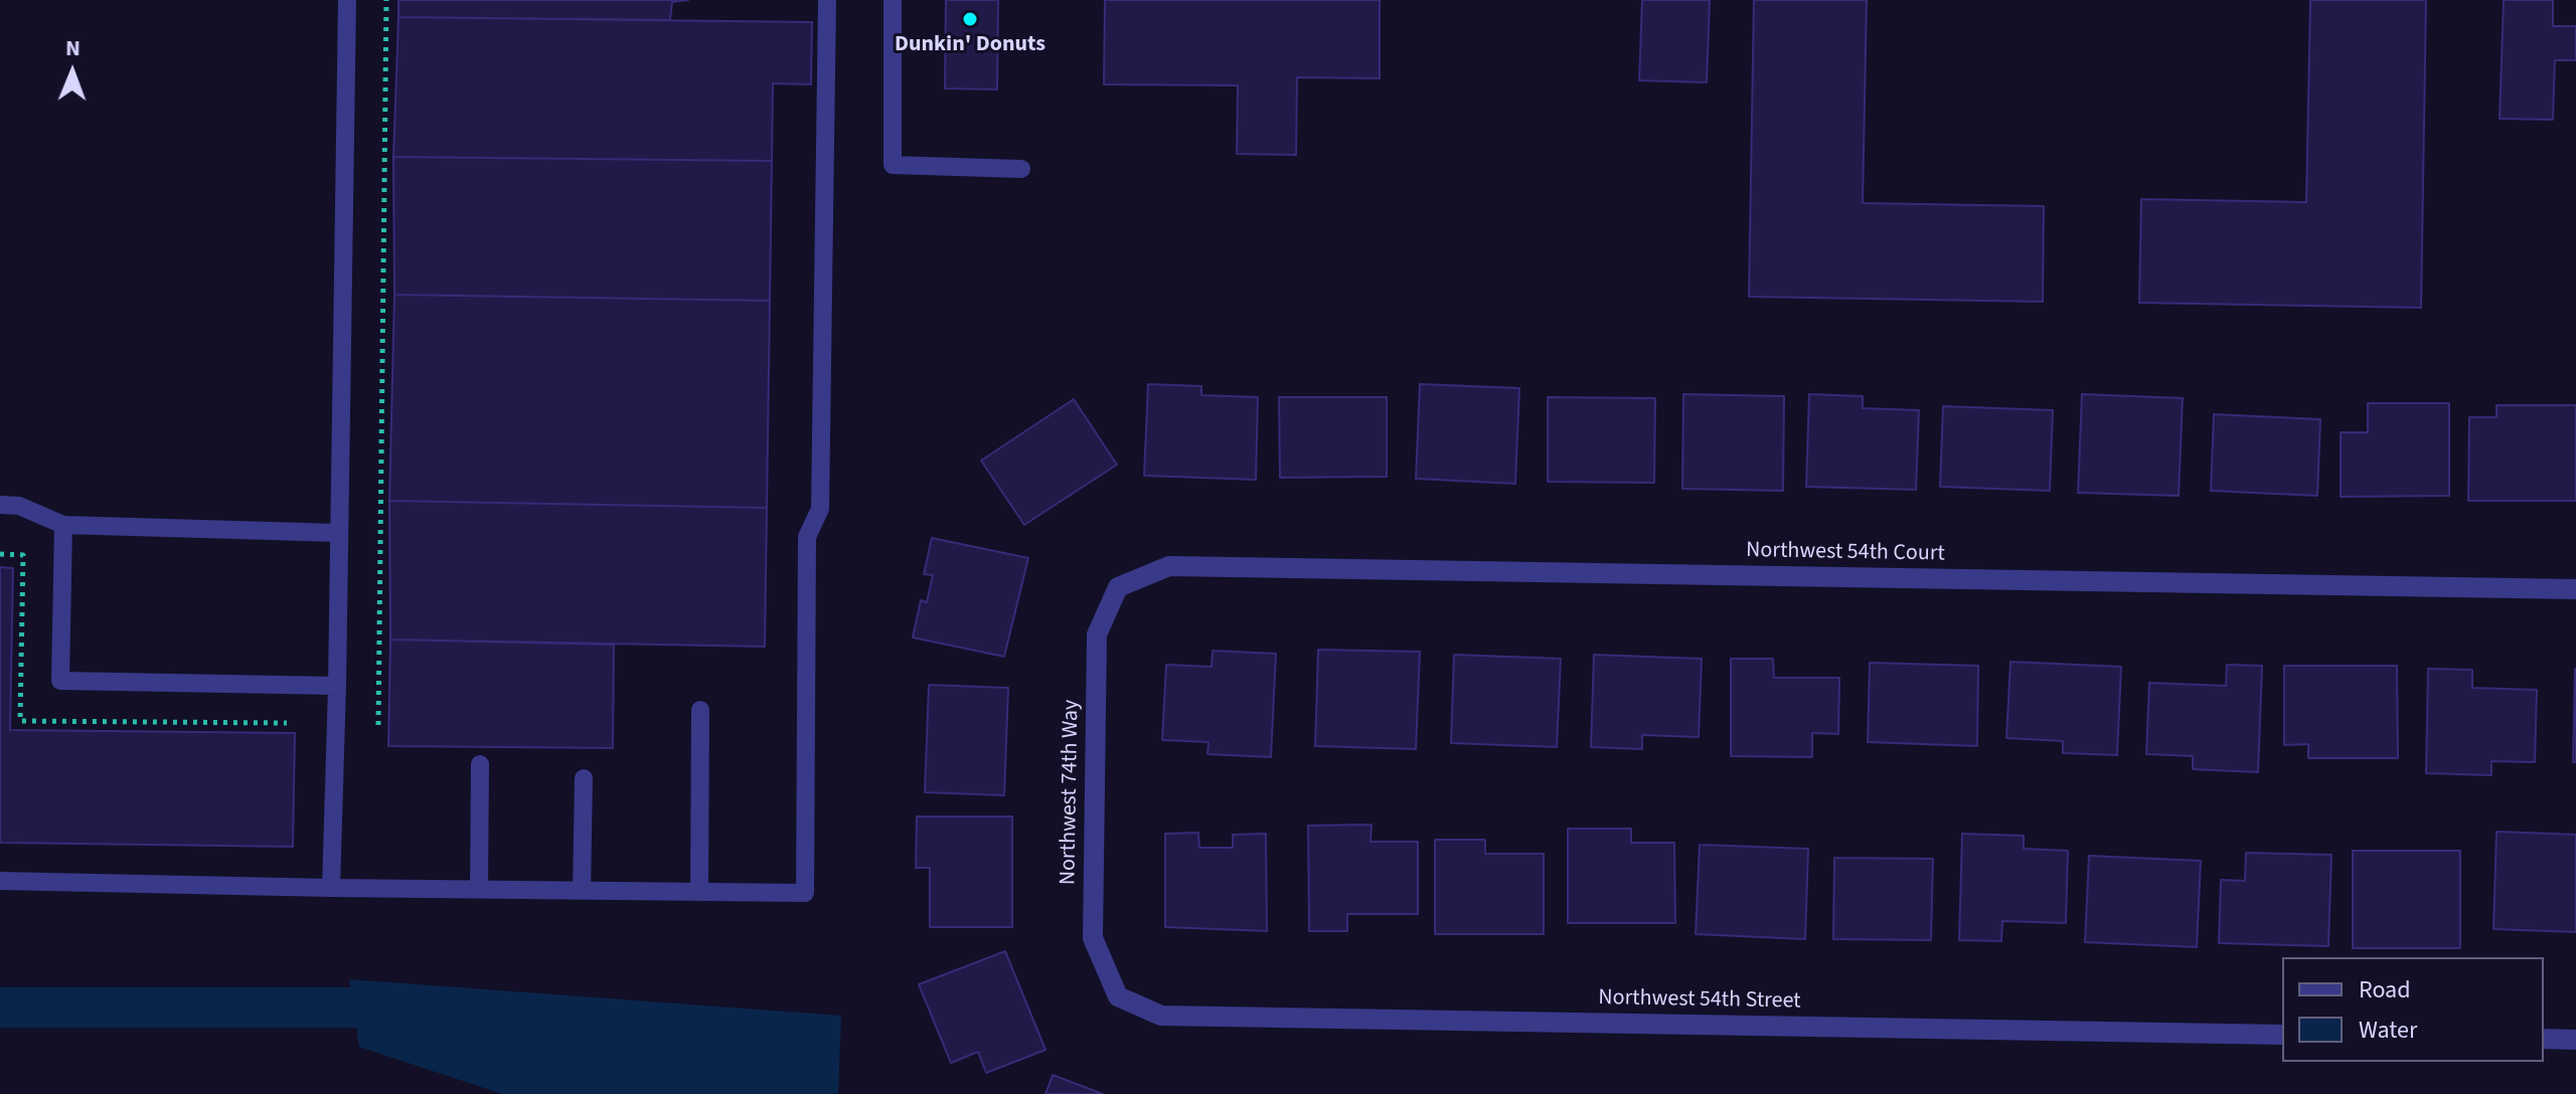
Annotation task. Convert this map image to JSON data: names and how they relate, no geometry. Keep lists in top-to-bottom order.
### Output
{
  "streets": {
    "street": ["Northwest 54th Court", "Northwest 74th Way", "Northwest 54th Street"]
  },
  "crossings": [
    ["Northwest 54th Court", "Northwest 74th Way"],
    ["Northwest 74th Way", "Northwest 54th Street"]
  ],
  "places": ["Dunkin' Donuts"],
  "legend": ["Road", "Water"],
  "north": "top"
}
